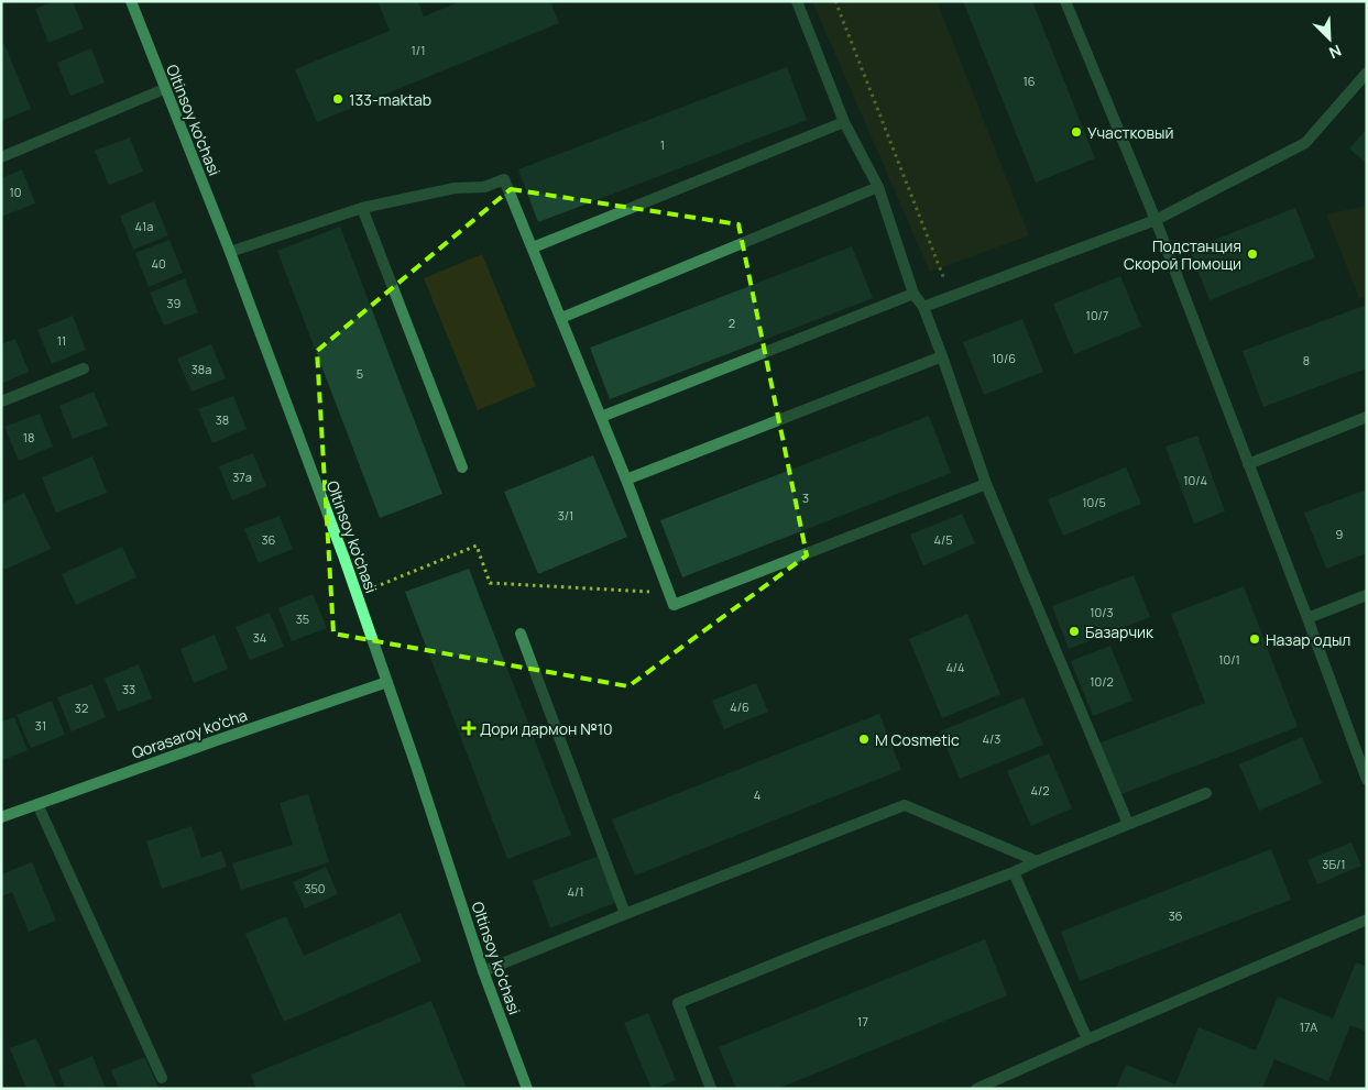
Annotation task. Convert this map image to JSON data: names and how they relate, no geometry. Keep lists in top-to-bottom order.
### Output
{
  "streets": {
    "street": ["Oltinsoy ko'chasi", "Qorasaroy ko'cha"]
  },
  "crossings": [
    ["Oltinsoy ko'chasi", "Qorasaroy ko'cha"]
  ],
  "places": {
    "other": [
      "133-maktab",
      "Участковый",
      "Подстанция Скорой Помощи",
      "Базарчик",
      "Назар одыл",
      "M Cosmetic"
    ],
    "health": ["Дори дармон №10"]
  },
  "house_numbers": [
    "1/1",
    "16",
    "1",
    "10",
    "41a",
    "40",
    "39",
    "10/7",
    "2",
    "11",
    "10/6",
    "8",
    "38a",
    "5",
    "38",
    "18",
    "37a",
    "10/4",
    "3",
    "10/5",
    "3/1",
    "9",
    "36",
    "4/5",
    "10/3",
    "35",
    "34",
    "10/1",
    "4/4",
    "10/2",
    "33",
    "4/6",
    "32",
    "31",
    "4/3",
    "4/2",
    "4",
    "3Б/1",
    "350",
    "4/1",
    "3б",
    "17",
    "17A"
  ],
  "north": "bottom right"
}
